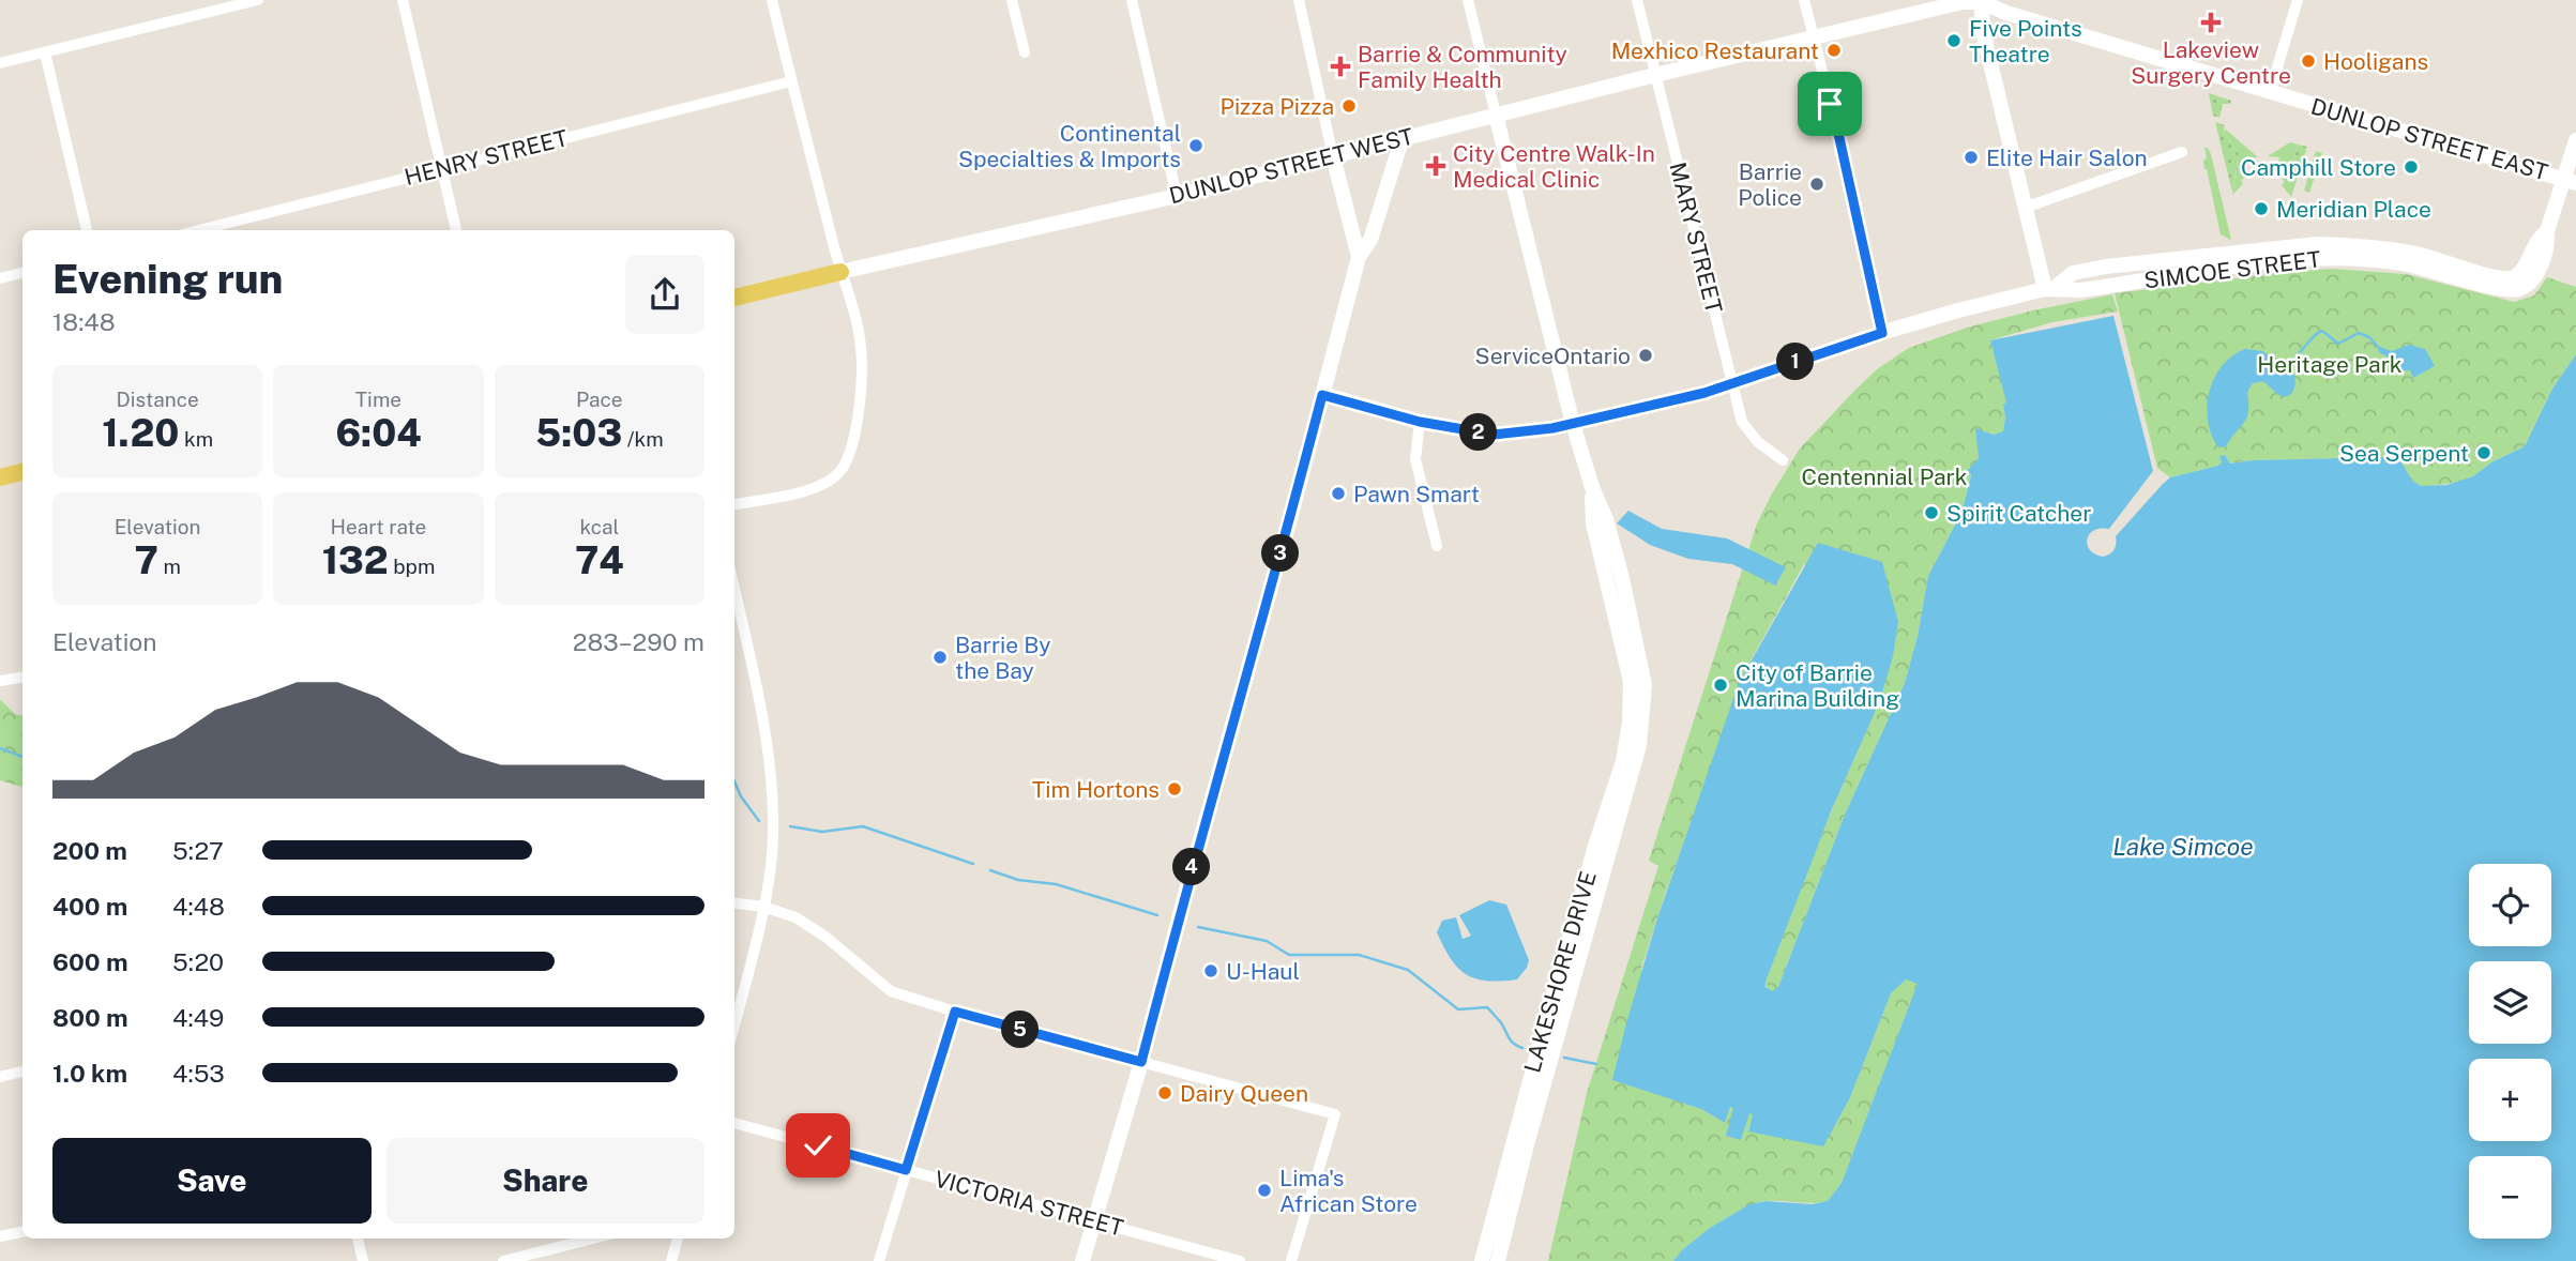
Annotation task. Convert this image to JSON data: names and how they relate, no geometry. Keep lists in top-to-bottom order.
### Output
{
  "streets": {
    "main road": [
      "DUNLOP STREET EAST",
      "DUNLOP STREET WEST",
      "SIMCOE STREET",
      "LAKESHORE DRIVE"
    ],
    "street": ["HENRY STREET", "MARY STREET", "VICTORIA STREET"]
  },
  "crossings": [
    ["DUNLOP STREET EAST", "DUNLOP STREET WEST"],
    ["DUNLOP STREET EAST", "SIMCOE STREET"],
    ["DUNLOP STREET WEST", "MARY STREET"],
    ["MARY STREET", "SIMCOE STREET"]
  ],
  "water": ["Lake Simcoe"],
  "parks": ["Heritage Park", "Centennial Park"],
  "places": {
    "health": ["Lakeview Surgery Centre", "Barrie & Community Family Health", "City Centre Walk-In Medical Clinic"],
    "other": [
      "Five Points Theatre",
      "Mexhico Restaurant",
      "Hooligans",
      "Pizza Pizza",
      "Continental Specialties & Imports",
      "Elite Hair Salon",
      "Camphill Store",
      "Barrie Police",
      "Meridian Place",
      "ServiceOntario",
      "Sea Serpent",
      "Pawn Smart",
      "Spirit Catcher",
      "Barrie By the Bay",
      "City of Barrie Marina Building",
      "Tim Hortons",
      "U-Haul",
      "Dairy Queen",
      "Lima's African Store"
    ]
  },
  "page": {
    "heading": ["Evening run", "18:48"],
    "pins": [
      "1",
      "2",
      "3",
      "4",
      "5"
    ],
    "stats": [
      ["Distance", "1.20 km"],
      ["Time", "6:04"],
      ["Pace", "5:03 /km"],
      ["Elevation", "7 m"],
      ["Heart rate", "132 bpm"],
      ["kcal", "74"]
    ],
    "chart": ["Elevation", "283–290 m"],
    "list": [
      {
        "name": "200 m",
        "note": "5:27"
      },
      {
        "name": "400 m",
        "note": "4:48"
      },
      {
        "name": "600 m",
        "note": "5:20"
      },
      {
        "name": "800 m",
        "note": "4:49"
      },
      {
        "name": "1.0 km",
        "note": "4:53"
      }
    ],
    "map_buttons": ["+", "−"],
    "buttons": ["Save", "Share"]
  }
}
